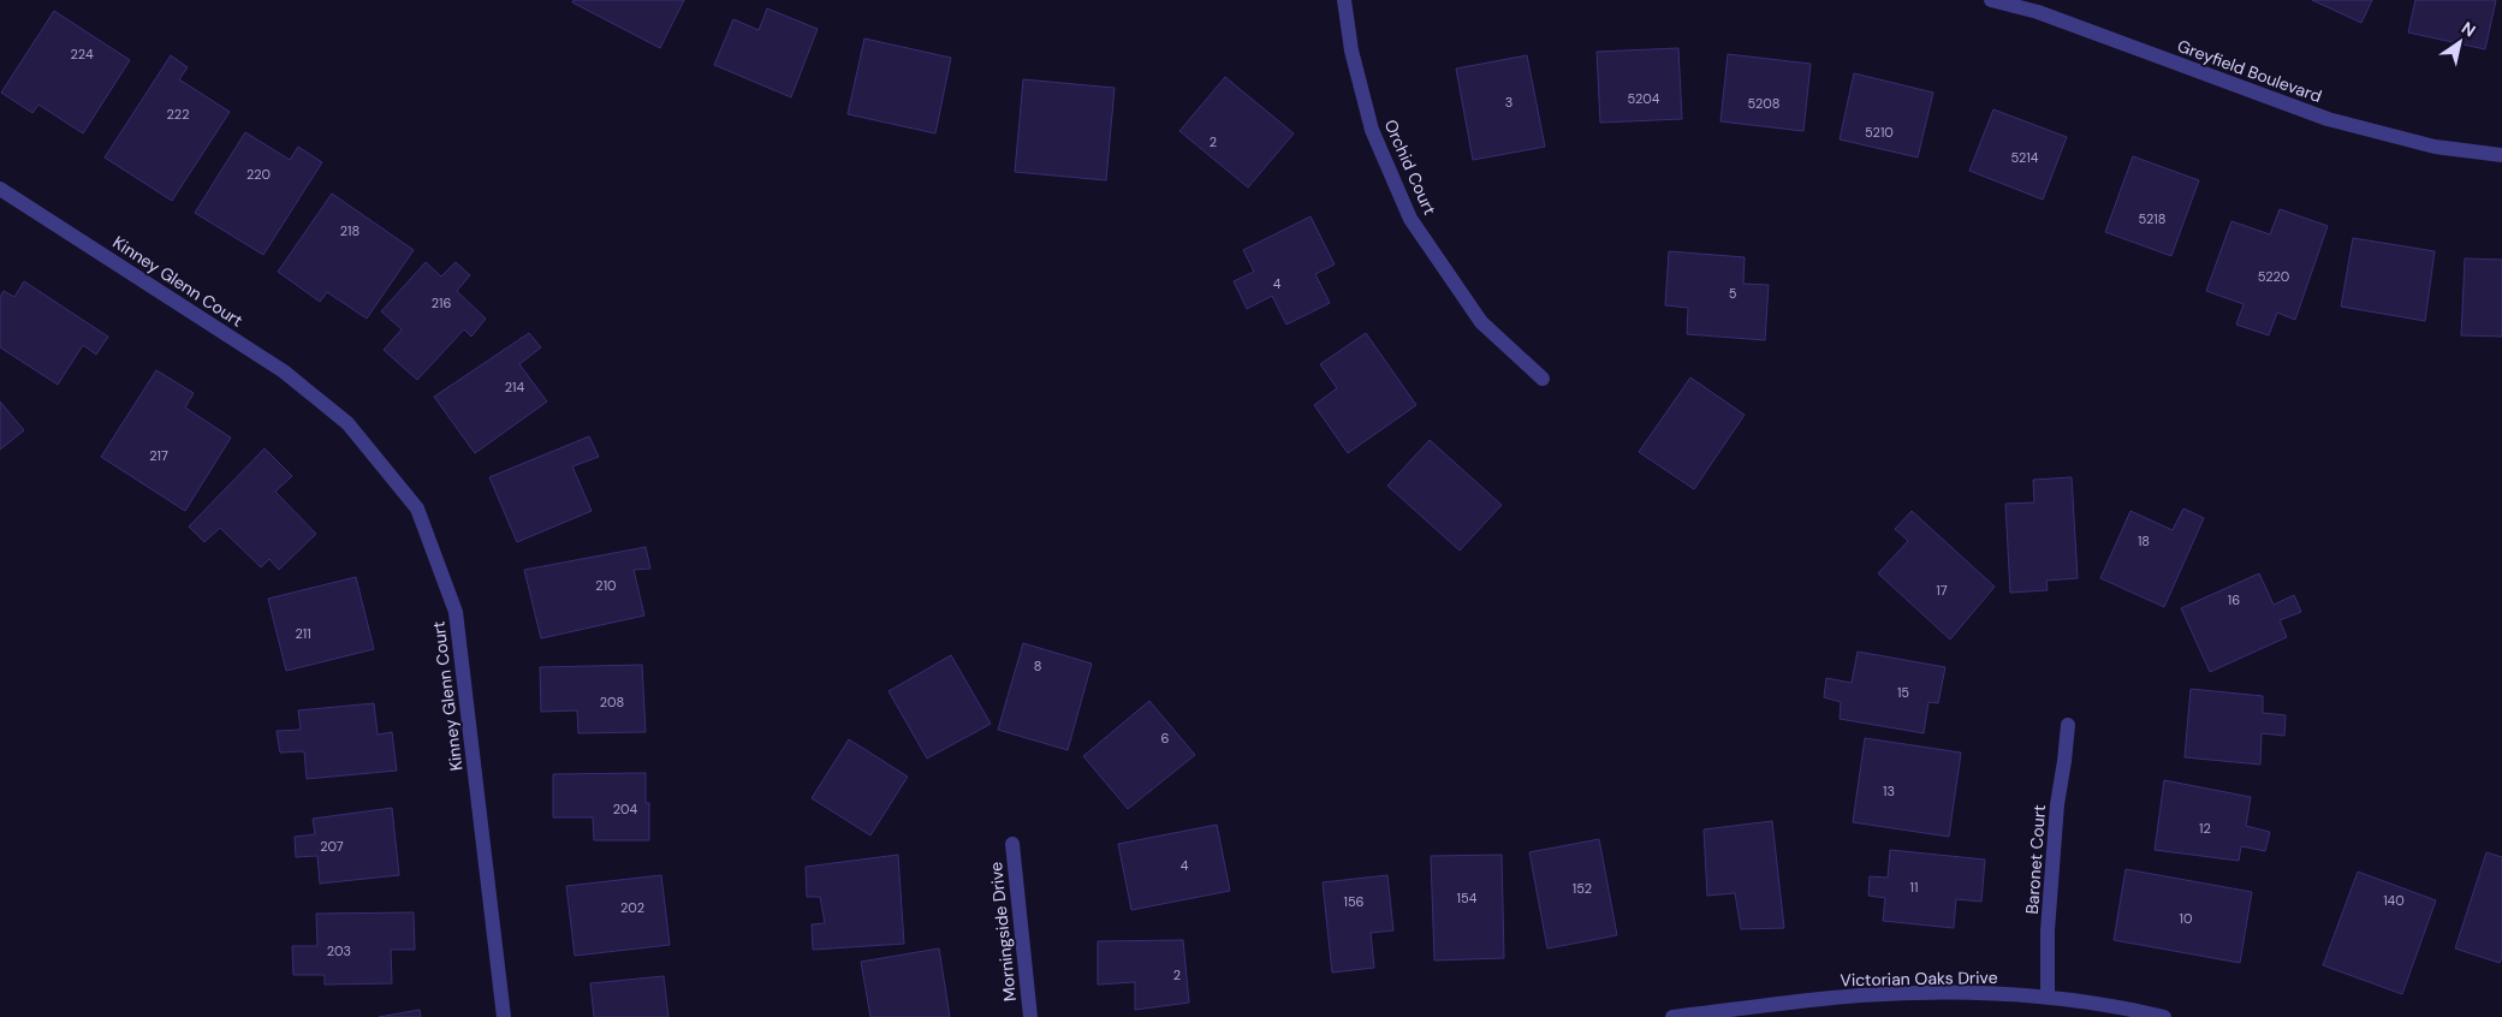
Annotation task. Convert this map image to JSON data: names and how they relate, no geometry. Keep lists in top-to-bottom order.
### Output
{
  "streets": {
    "street": [
      "Greyfield Boulevard",
      "Orchid Court",
      "Kinney Glenn Court",
      "Baronet Court",
      "Morningside Drive",
      "Victorian Oaks Drive"
    ]
  },
  "crossings": [
    ["Baronet Court", "Victorian Oaks Drive"]
  ],
  "house_numbers": [
    "224",
    "5204",
    "3",
    "5208",
    "222",
    "5210",
    "2",
    "5214",
    "220",
    "5218",
    "218",
    "5220",
    "4",
    "5",
    "216",
    "214",
    "217",
    "18",
    "210",
    "17",
    "16",
    "211",
    "8",
    "15",
    "208",
    "6",
    "13",
    "204",
    "12",
    "207",
    "4",
    "11",
    "152",
    "154",
    "140",
    "156",
    "202",
    "10",
    "203",
    "2"
  ],
  "north": "top right"
}
